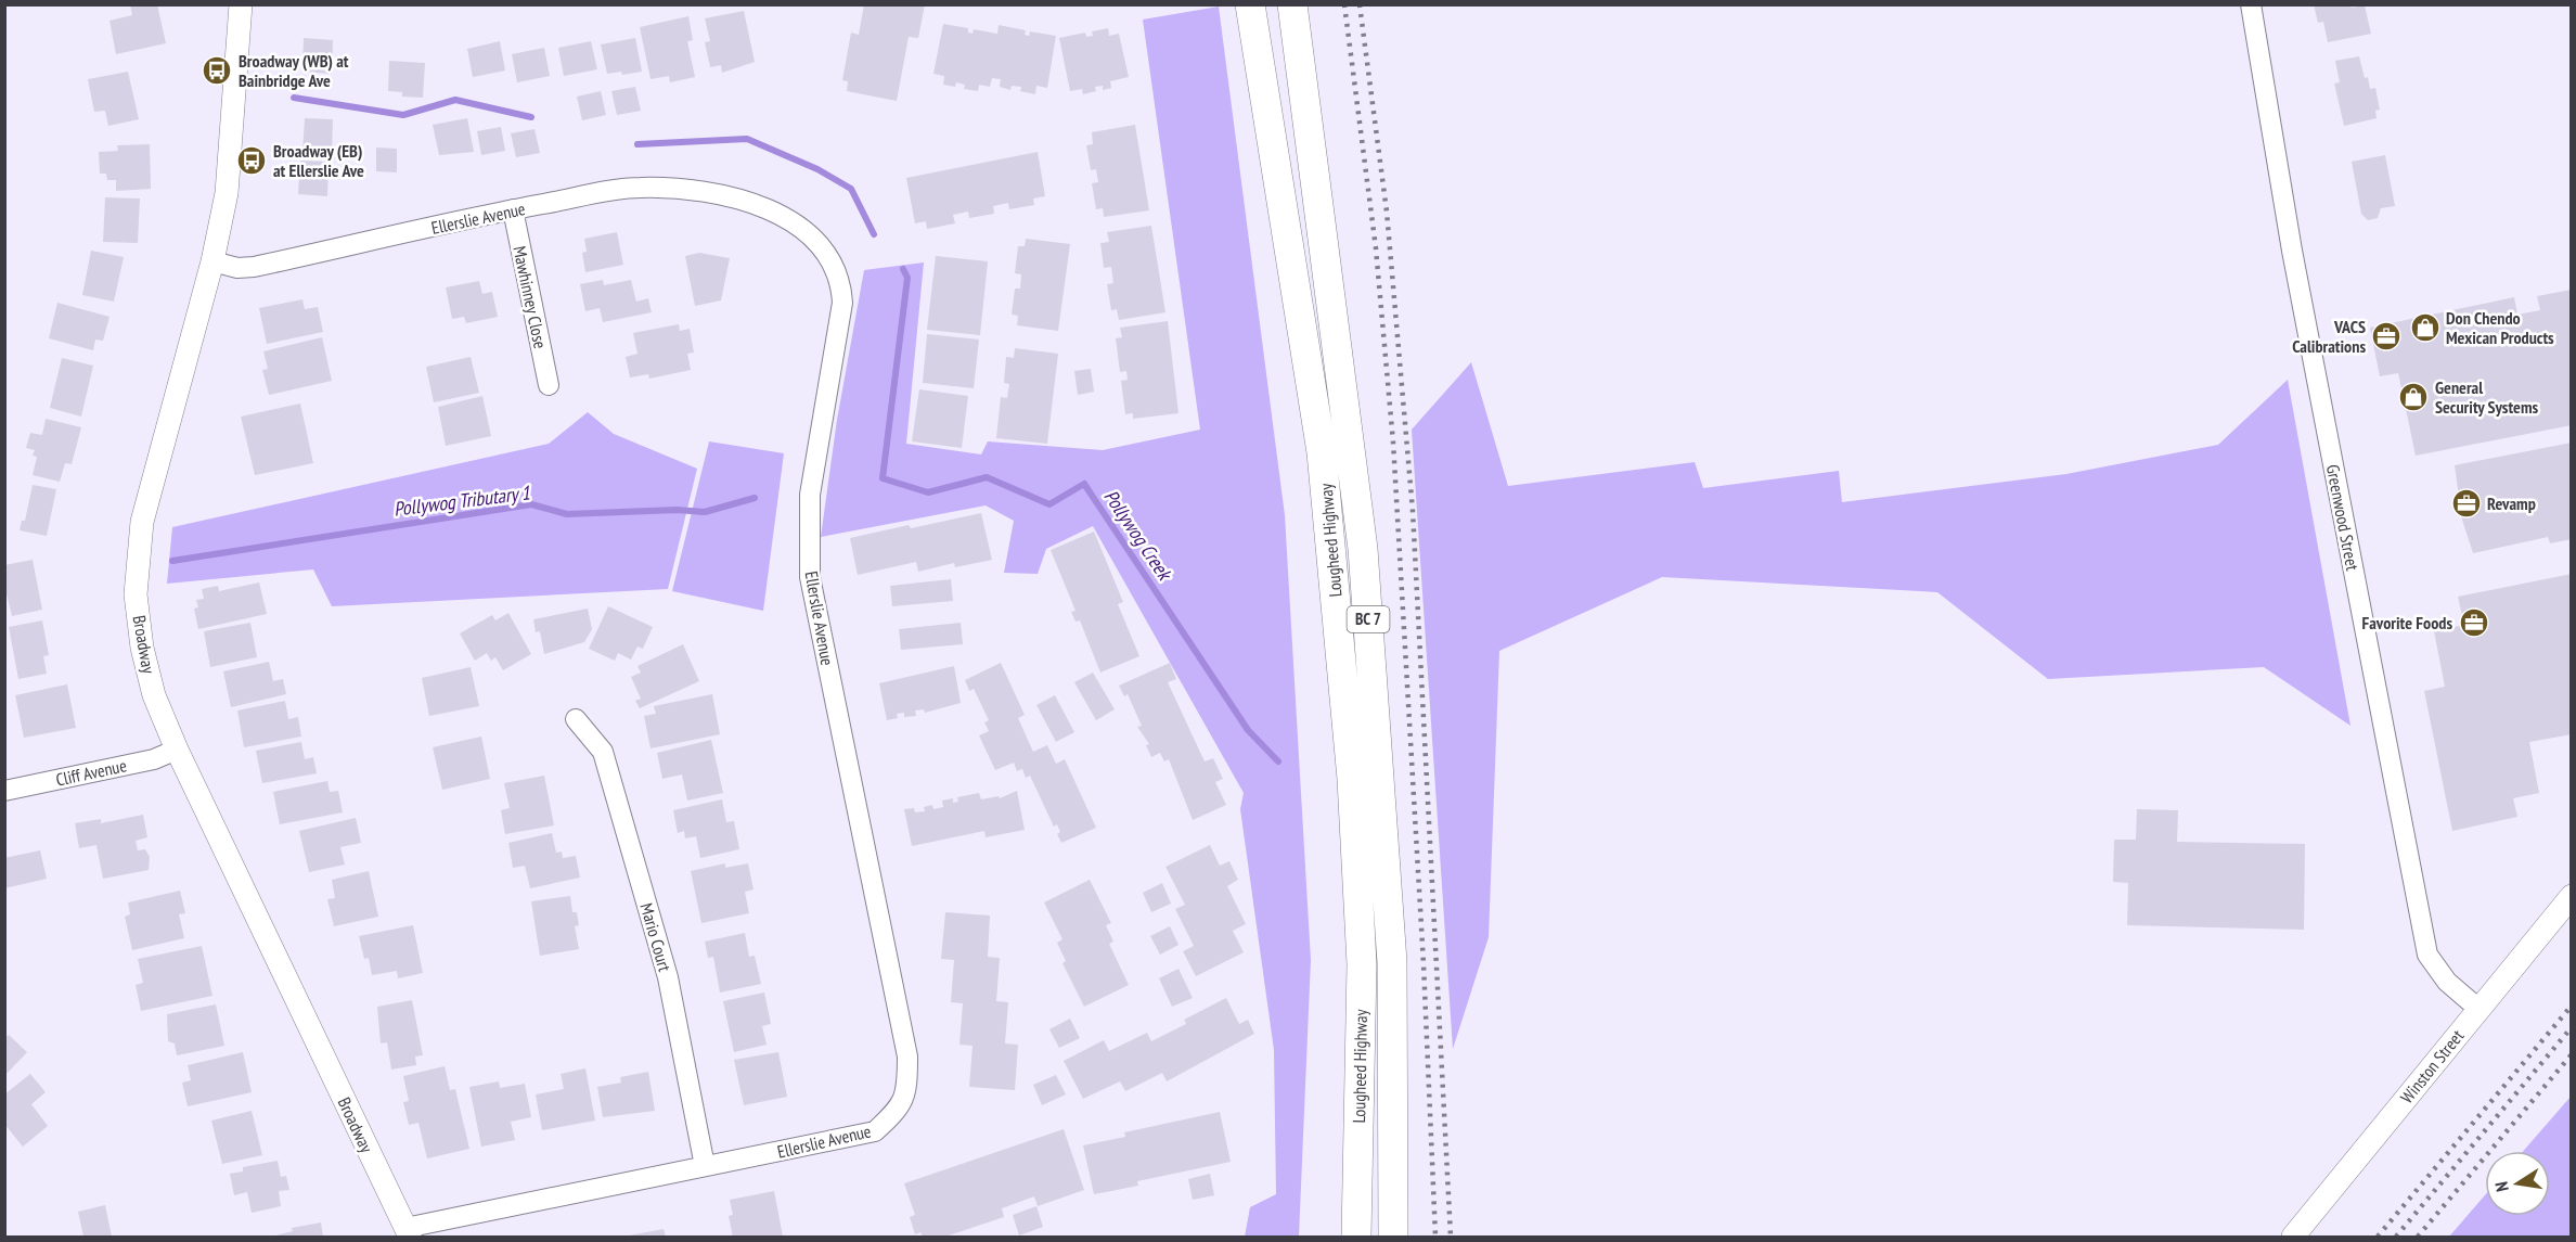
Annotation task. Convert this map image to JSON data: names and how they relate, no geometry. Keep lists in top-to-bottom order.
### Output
{
  "streets": {
    "main road": ["Lougheed Highway", "BC 7"],
    "street": [
      "Ellerslie Avenue",
      "Mawhinney Close",
      "Greenwood Street",
      "Broadway",
      "Cliff Avenue",
      "Mario Court",
      "Winston Street"
    ]
  },
  "crossings": [
    ["Ellerslie Avenue", "Mawhinney Close"],
    ["Ellerslie Avenue", "Broadway"],
    ["Ellerslie Avenue", "Mario Court"],
    ["Greenwood Street", "Winston Street"],
    ["Broadway", "Cliff Avenue"]
  ],
  "water": ["Pollywog Tributary 1", "Pollywog Creek"],
  "places": {
    "bus stop": ["Broadway (WB) at Bainbridge Ave", "Broadway (EB) at Ellerslie Ave"],
    "shop": ["Don Chendo Mexican Products", "General Security Systems"],
    "office": ["VACS Calibrations", "Revamp", "Favorite Foods"]
  },
  "north": "left"
}
